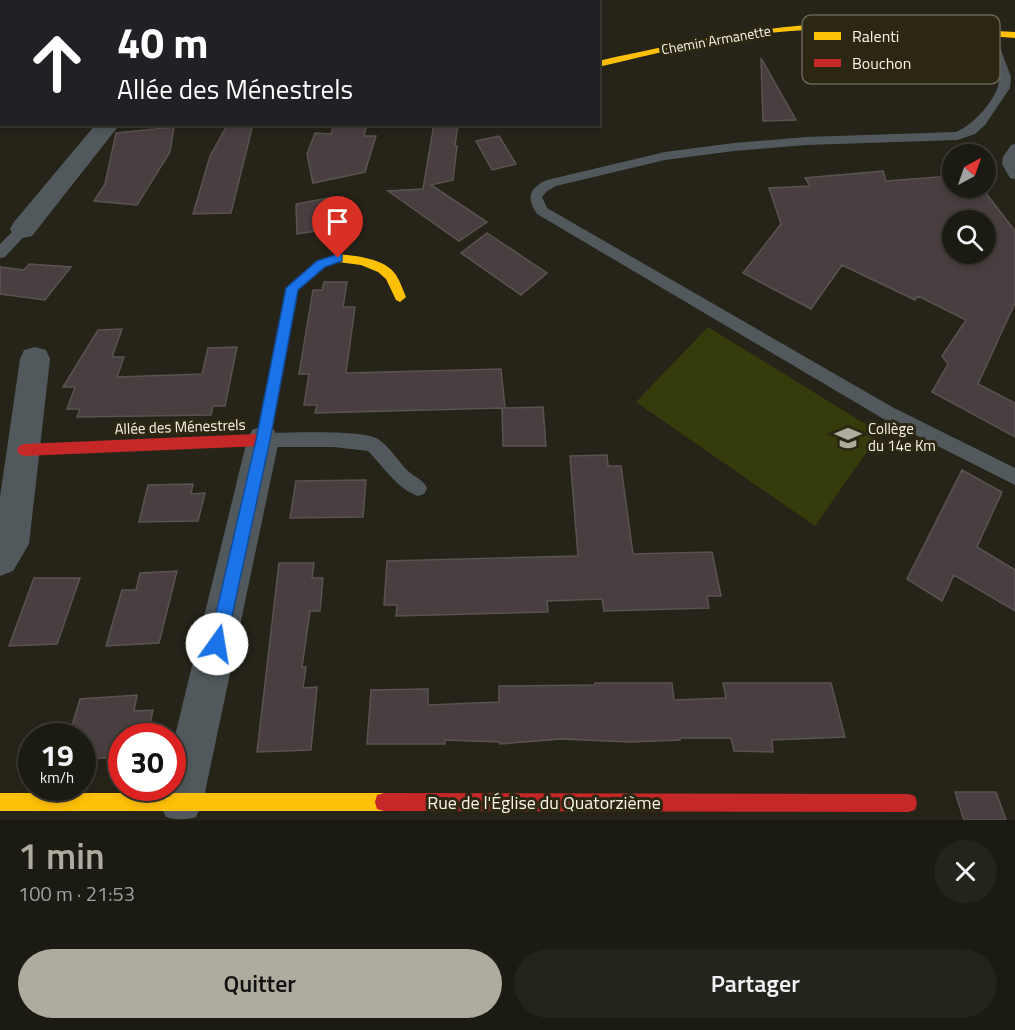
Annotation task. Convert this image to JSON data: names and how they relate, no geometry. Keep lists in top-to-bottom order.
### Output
{
  "streets": {
    "street": ["Chemin Armanette", "Allée des Ménestrels", "Rue de l'Église du Quatorzième"]
  },
  "places": {
    "school or university": ["Collège du 14e Km"]
  },
  "legend": ["Ralenti", "Bouchon"],
  "north": "top right",
  "page": {
    "turn": ["40 m", "Allée des Ménestrels"],
    "speed": "19 km/h",
    "limit": "30",
    "heading": ["1 min", "100 m · 21:53"],
    "buttons": ["Quitter", "Partager"]
  }
}
